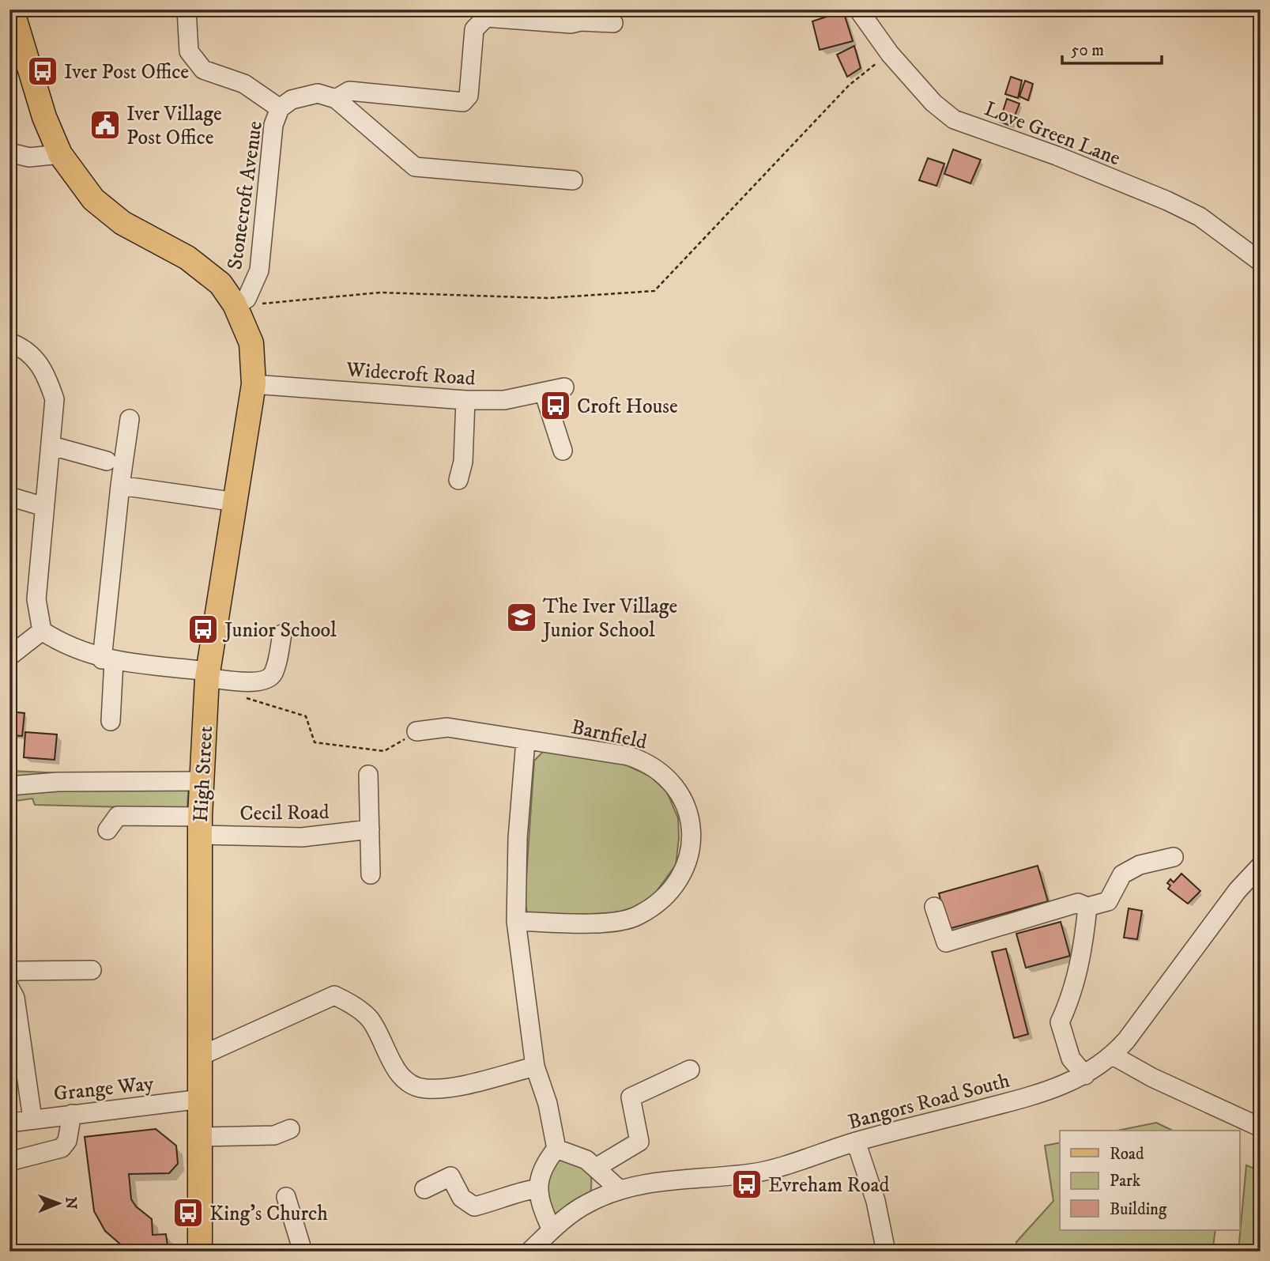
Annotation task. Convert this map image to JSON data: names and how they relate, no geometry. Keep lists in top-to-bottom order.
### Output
{
  "streets": {
    "main road": ["High Street"],
    "street": [
      "Love Green Lane",
      "Stonecroft Avenue",
      "Widecroft Road",
      "Barnfield",
      "Cecil Road",
      "Grange Way",
      "Bangors Road South"
    ]
  },
  "crossings": [
    ["Stonecroft Avenue", "High Street"],
    ["Widecroft Road", "High Street"],
    ["High Street", "Cecil Road"],
    ["High Street", "Grange Way"]
  ],
  "places": {
    "bus stop": [
      "Iver Post Office",
      "Croft House",
      "Junior School",
      "Evreham Road",
      "King's Church"
    ],
    "public building": ["Iver Village Post Office"],
    "school or university": ["The Iver Village Junior School"]
  },
  "legend": ["Road", "Park", "Building"],
  "scale_bar": "50 m",
  "north": "right"
}
